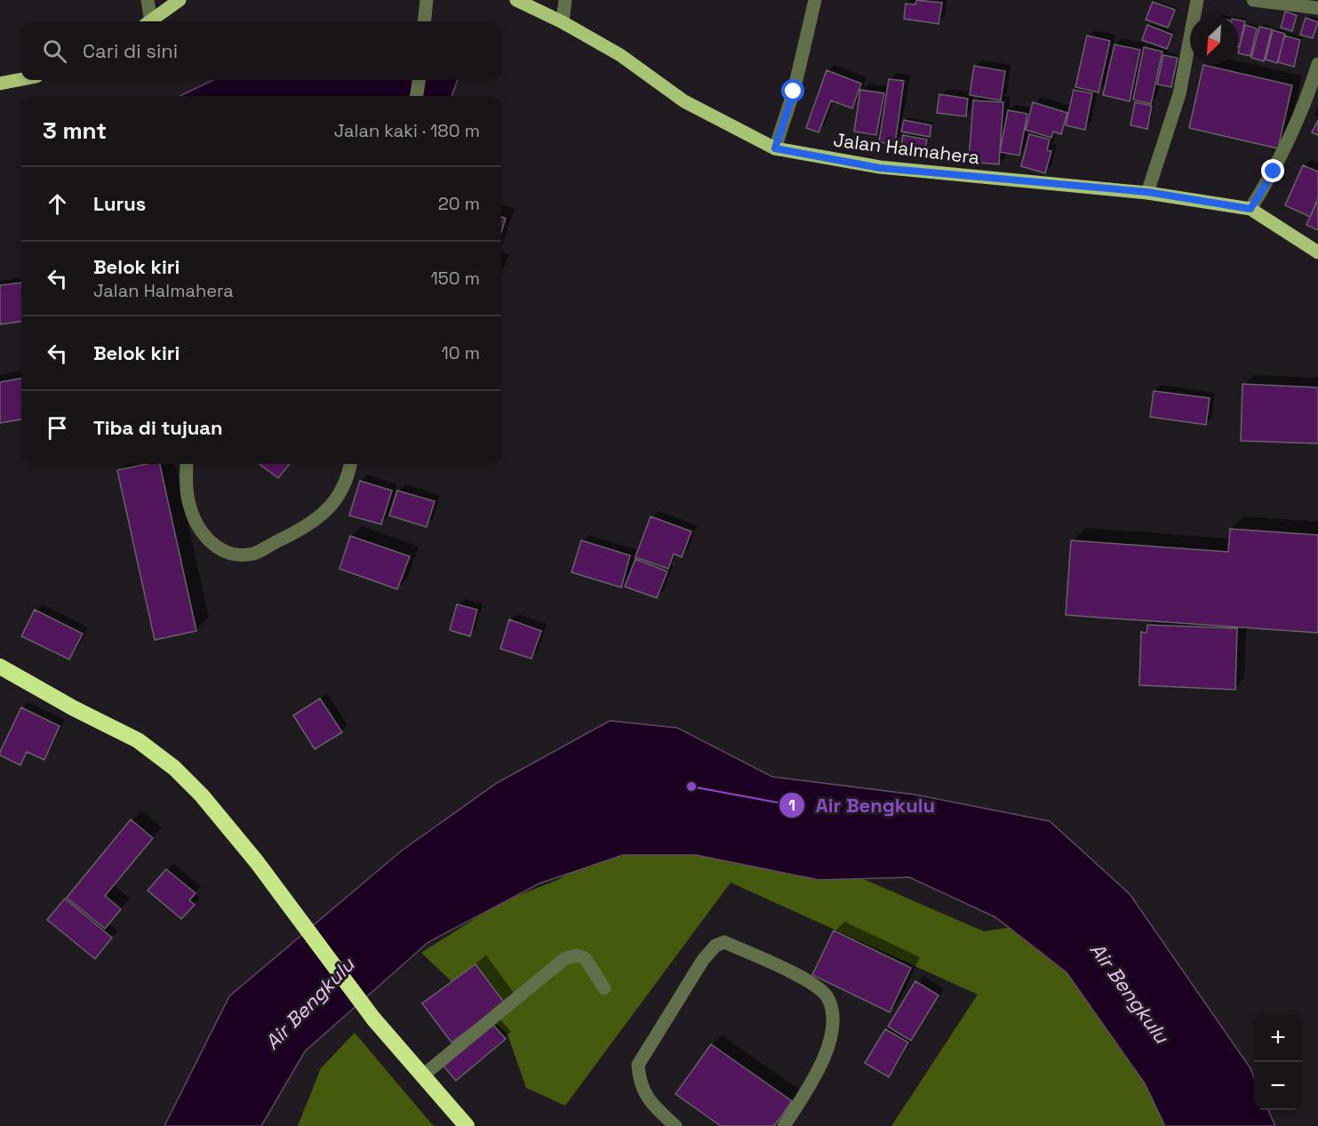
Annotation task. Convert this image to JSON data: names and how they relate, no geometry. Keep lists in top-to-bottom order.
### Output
{
  "streets": {
    "main road": ["Jalan Halmahera"]
  },
  "water": ["Air Bengkulu"],
  "places": ["Air Bengkulu"],
  "north": "bottom left",
  "page": {
    "search": "Cari di sini",
    "heading": ["3 mnt", "Jalan kaki · 180 m"],
    "list": [
      ["Lurus", "20 m"],
      ["Belok kiri", "Jalan Halmahera", "150 m"],
      ["Belok kiri", "10 m"],
      "Tiba di tujuan"
    ],
    "map_buttons": ["+", "−"]
  }
}
